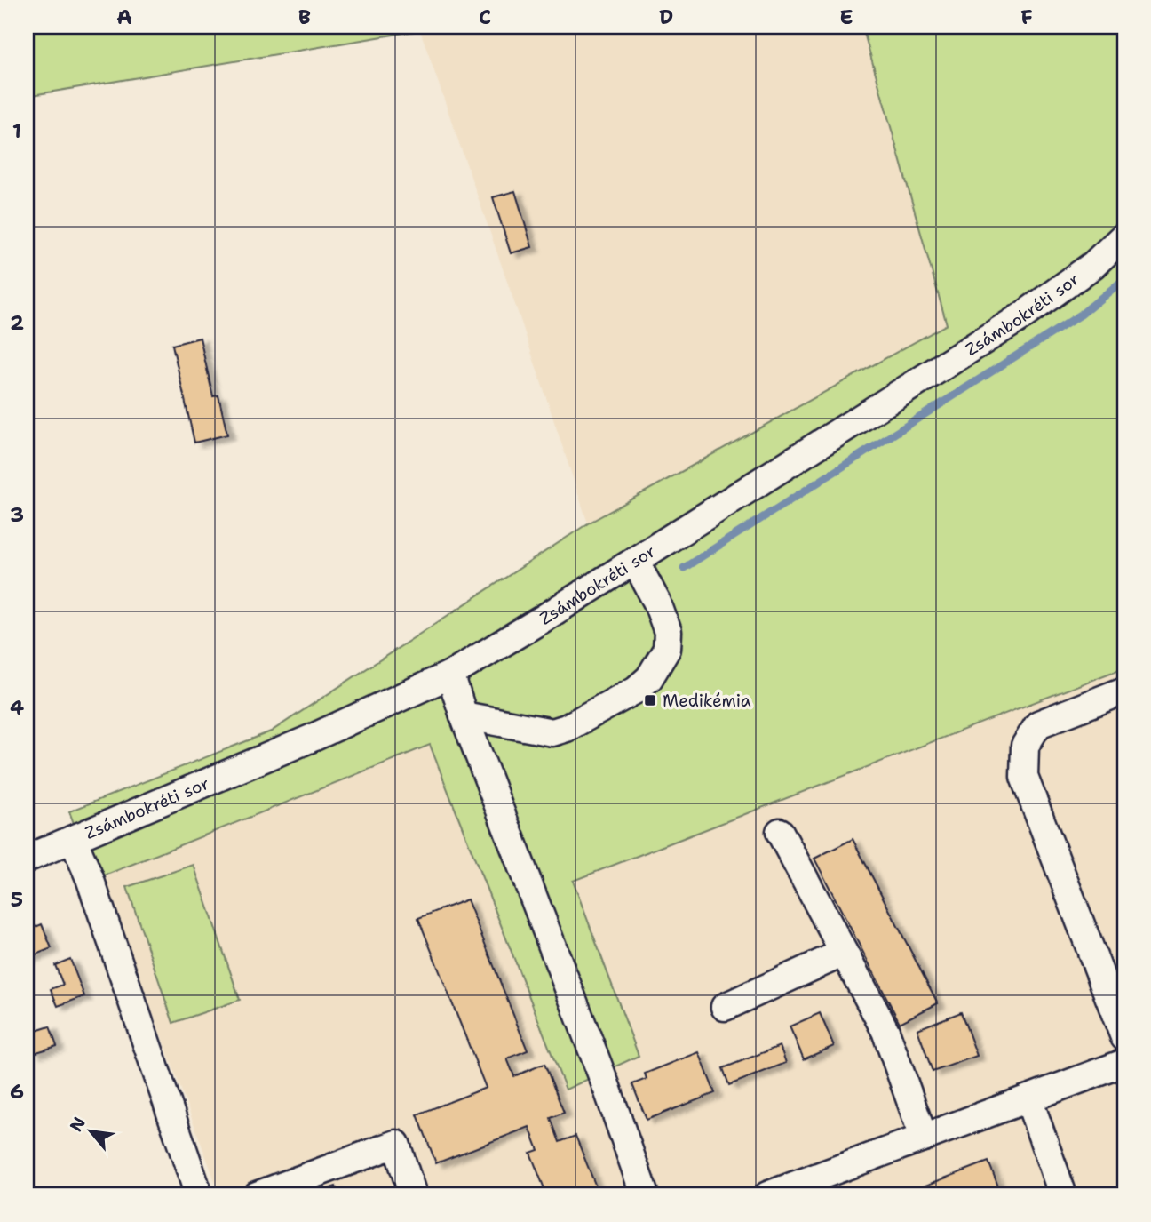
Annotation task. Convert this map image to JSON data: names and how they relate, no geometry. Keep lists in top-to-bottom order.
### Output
{
  "streets": {
    "street": ["Zsámbokréti sor"]
  },
  "places": {
    "transit": ["Medikémia"]
  },
  "north": "top left",
  "grid": {
    "columns": [
      "A",
      "B",
      "C",
      "D",
      "E",
      "F"
    ],
    "rows": [
      "1",
      "2",
      "3",
      "4",
      "5",
      "6"
    ]
  }
}
